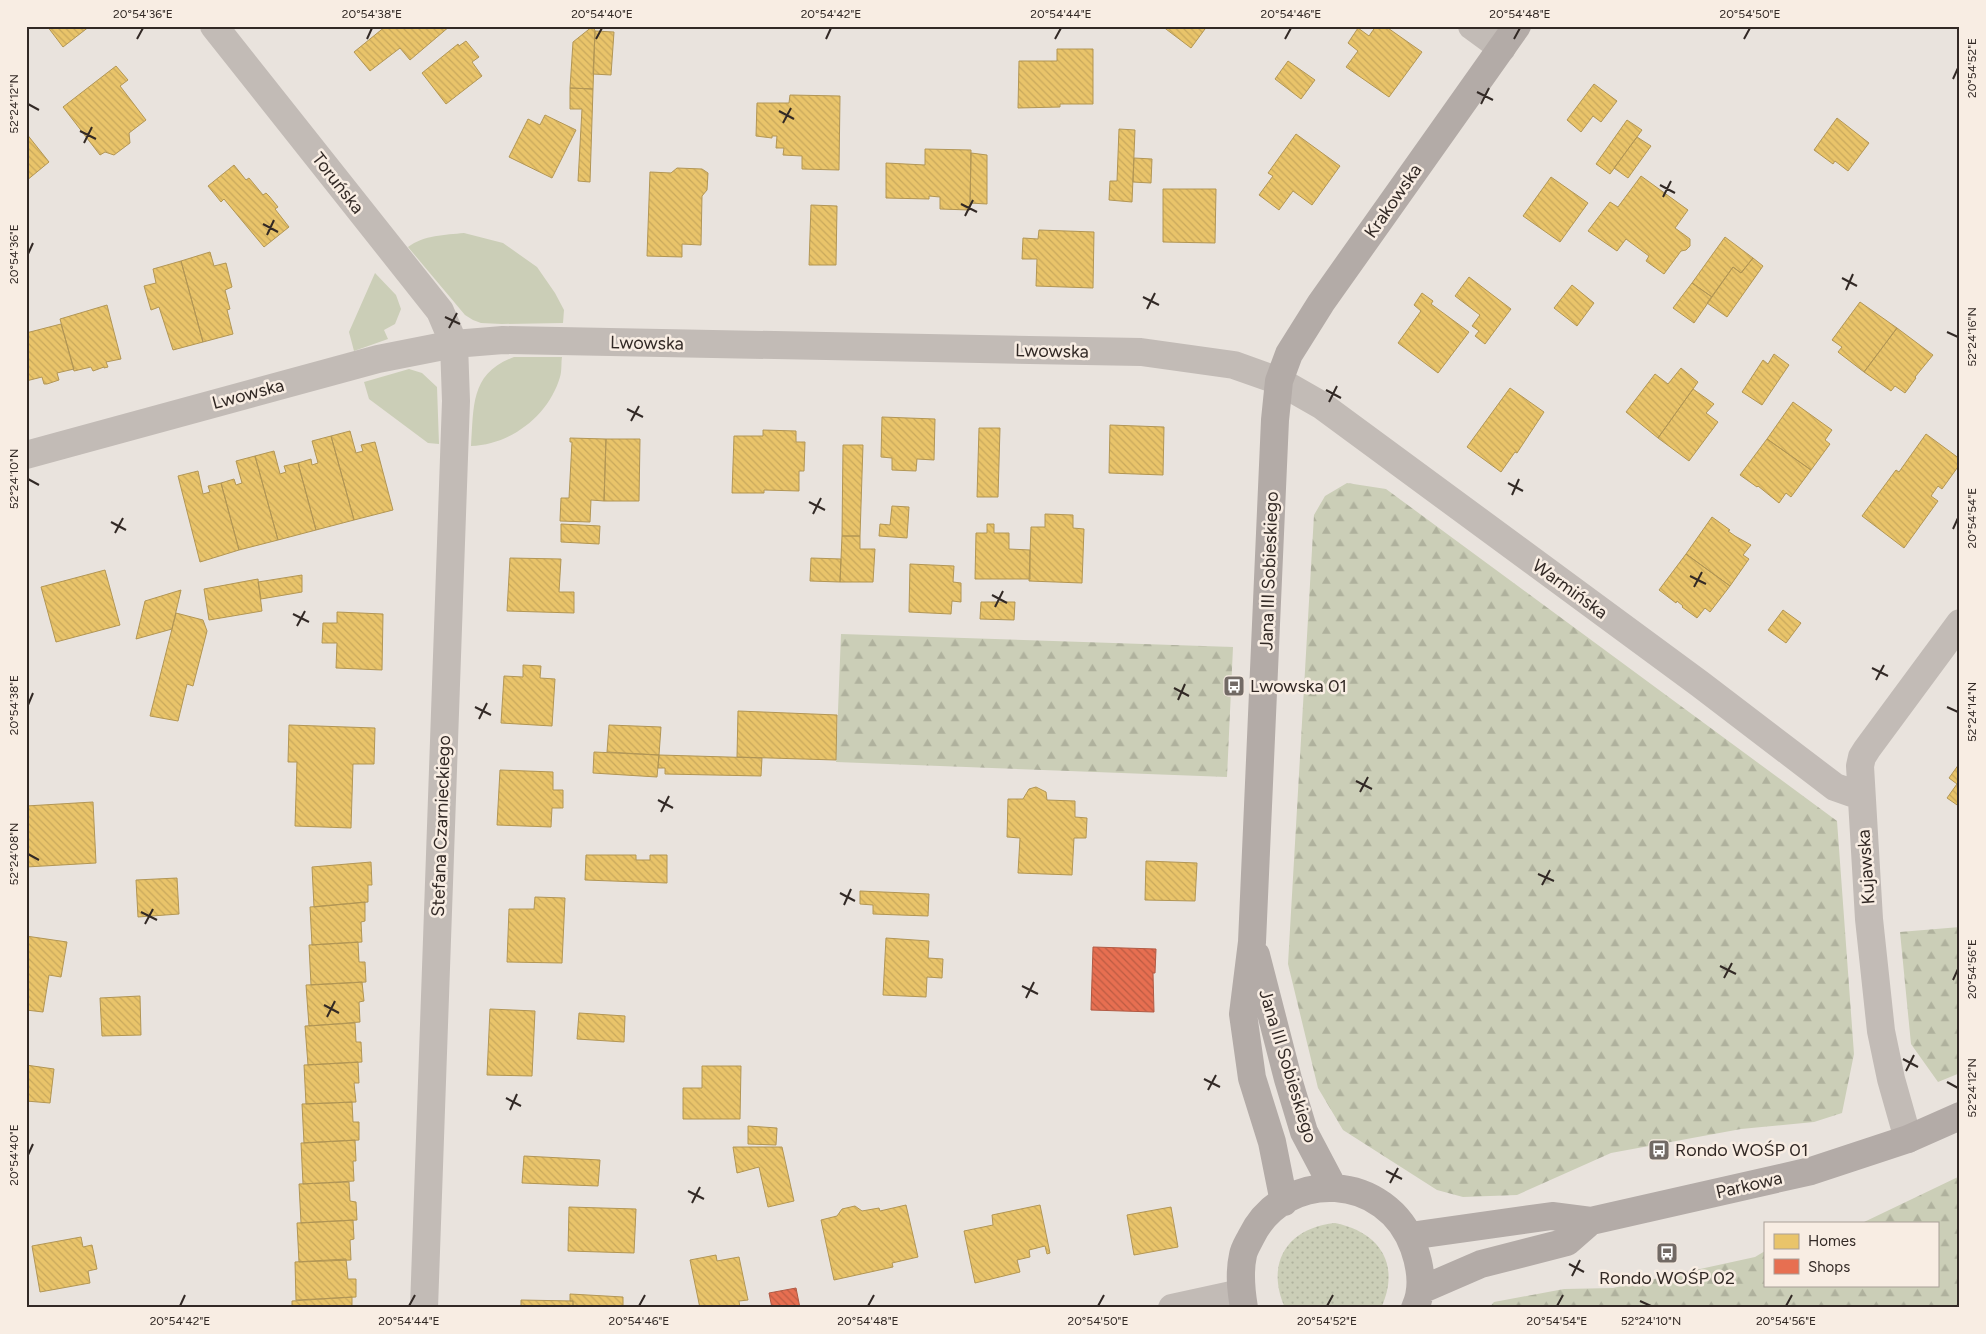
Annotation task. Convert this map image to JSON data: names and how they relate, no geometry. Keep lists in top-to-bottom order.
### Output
{
  "streets": {
    "street": [
      "Toruńska",
      "Krakowska",
      "Lwowska",
      "Jana III Sobieskiego",
      "Warmińska",
      "Stefana Czarnieckiego",
      "Kujawska",
      "Parkowa"
    ]
  },
  "crossings": [
    ["Toruńska", "Lwowska"],
    ["Toruńska", "Stefana Czarnieckiego"],
    ["Krakowska", "Lwowska"],
    ["Krakowska", "Jana III Sobieskiego"],
    ["Krakowska", "Warmińska"],
    ["Lwowska", "Jana III Sobieskiego"],
    ["Lwowska", "Warmińska"],
    ["Lwowska", "Stefana Czarnieckiego"],
    ["Jana III Sobieskiego", "Warmińska"],
    ["Warmińska", "Kujawska"],
    ["Kujawska", "Parkowa"]
  ],
  "places": {
    "bus stop": ["Lwowska 01", "Rondo WOŚP 01", "Rondo WOŚP 02"]
  },
  "legend": ["Homes", "Shops"],
  "coordinates": [
    "20°54'36\"E",
    "20°54'38\"E",
    "20°54'40\"E",
    "20°54'42\"E",
    "20°54'44\"E",
    "20°54'46\"E",
    "20°54'48\"E",
    "20°54'50\"E",
    "20°54'52\"E",
    "52°24'12\"N",
    "52°24'16\"N",
    "52°24'10\"N",
    "20°54'54\"E",
    "52°24'14\"N",
    "52°24'08\"N",
    "20°54'56\"E"
  ]
}
